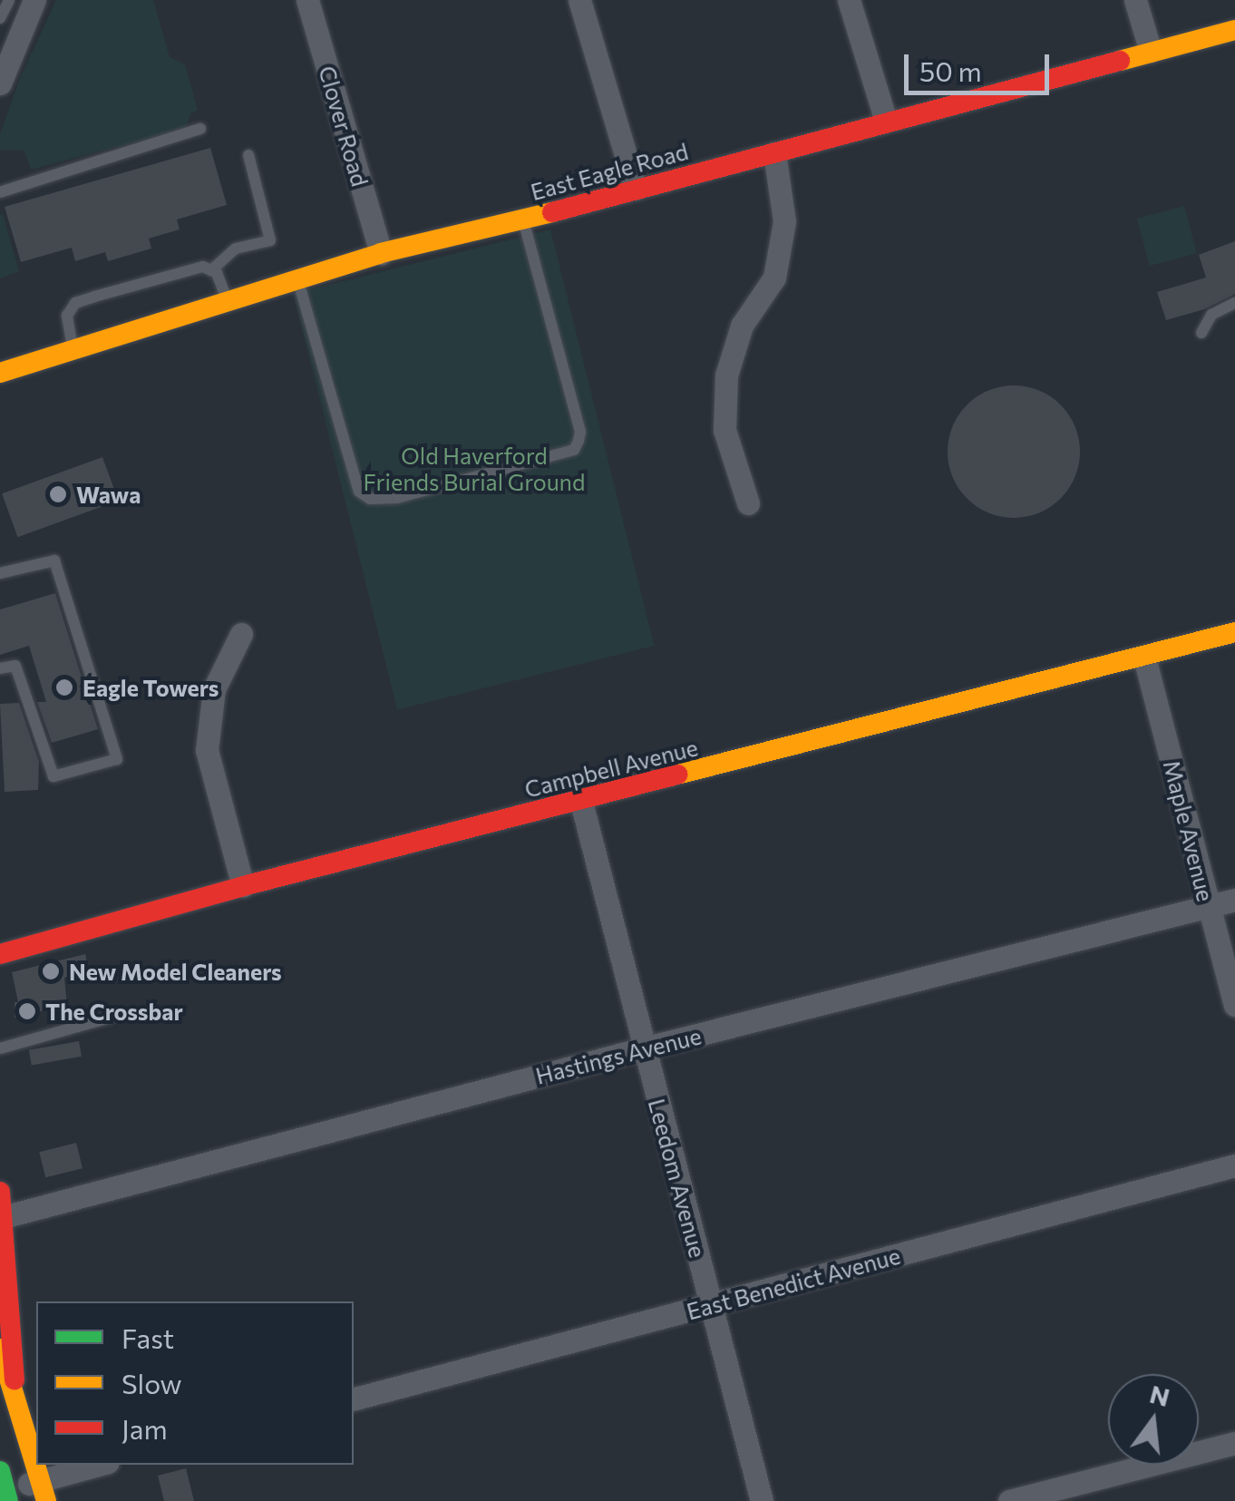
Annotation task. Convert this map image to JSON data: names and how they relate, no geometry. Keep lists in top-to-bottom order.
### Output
{
  "streets": {
    "street": [
      "Clover Road",
      "East Eagle Road",
      "Campbell Avenue",
      "Maple Avenue",
      "Hastings Avenue",
      "Leedom Avenue",
      "East Benedict Avenue"
    ]
  },
  "crossings": [
    ["Clover Road", "East Eagle Road"],
    ["Campbell Avenue", "Maple Avenue"],
    ["Campbell Avenue", "Leedom Avenue"],
    ["Maple Avenue", "Hastings Avenue"],
    ["Hastings Avenue", "Leedom Avenue"],
    ["Leedom Avenue", "East Benedict Avenue"]
  ],
  "parks": ["Old Haverford Friends Burial Ground"],
  "places": [
    "Wawa",
    "Eagle Towers",
    "New Model Cleaners",
    "The Crossbar"
  ],
  "legend": ["Fast", "Slow", "Jam"],
  "scale_bar": "50 m",
  "north": "top"
}
